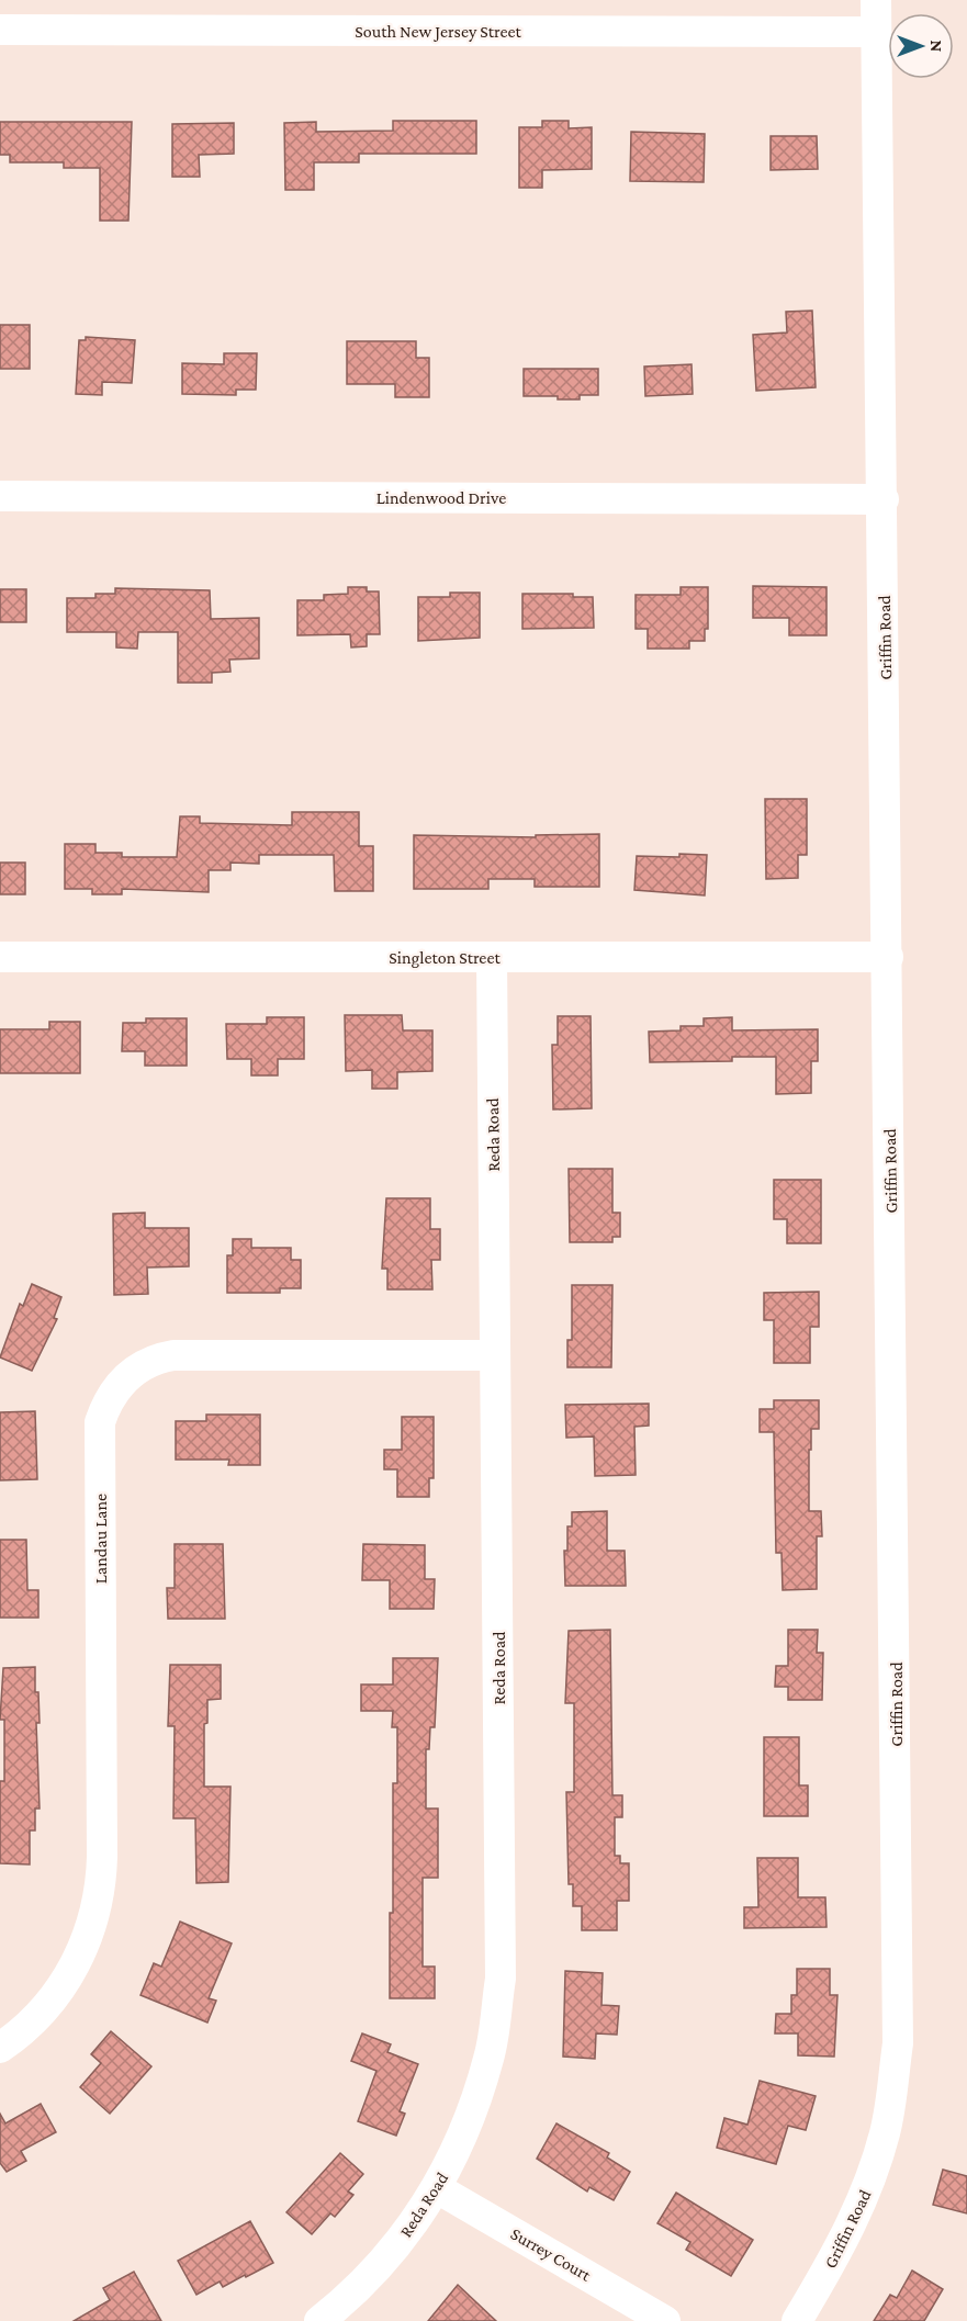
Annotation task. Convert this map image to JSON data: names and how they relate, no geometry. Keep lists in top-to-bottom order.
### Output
{
  "streets": {
    "street": [
      "South New Jersey Street",
      "Lindenwood Drive",
      "Griffin Road",
      "Singleton Street",
      "Reda Road",
      "Landau Lane",
      "Surrey Court"
    ]
  },
  "crossings": [
    ["South New Jersey Street", "Griffin Road"],
    ["Lindenwood Drive", "Griffin Road"],
    ["Griffin Road", "Singleton Street"],
    ["Singleton Street", "Reda Road"],
    ["Reda Road", "Landau Lane"],
    ["Reda Road", "Surrey Court"]
  ],
  "north": "right"
}
